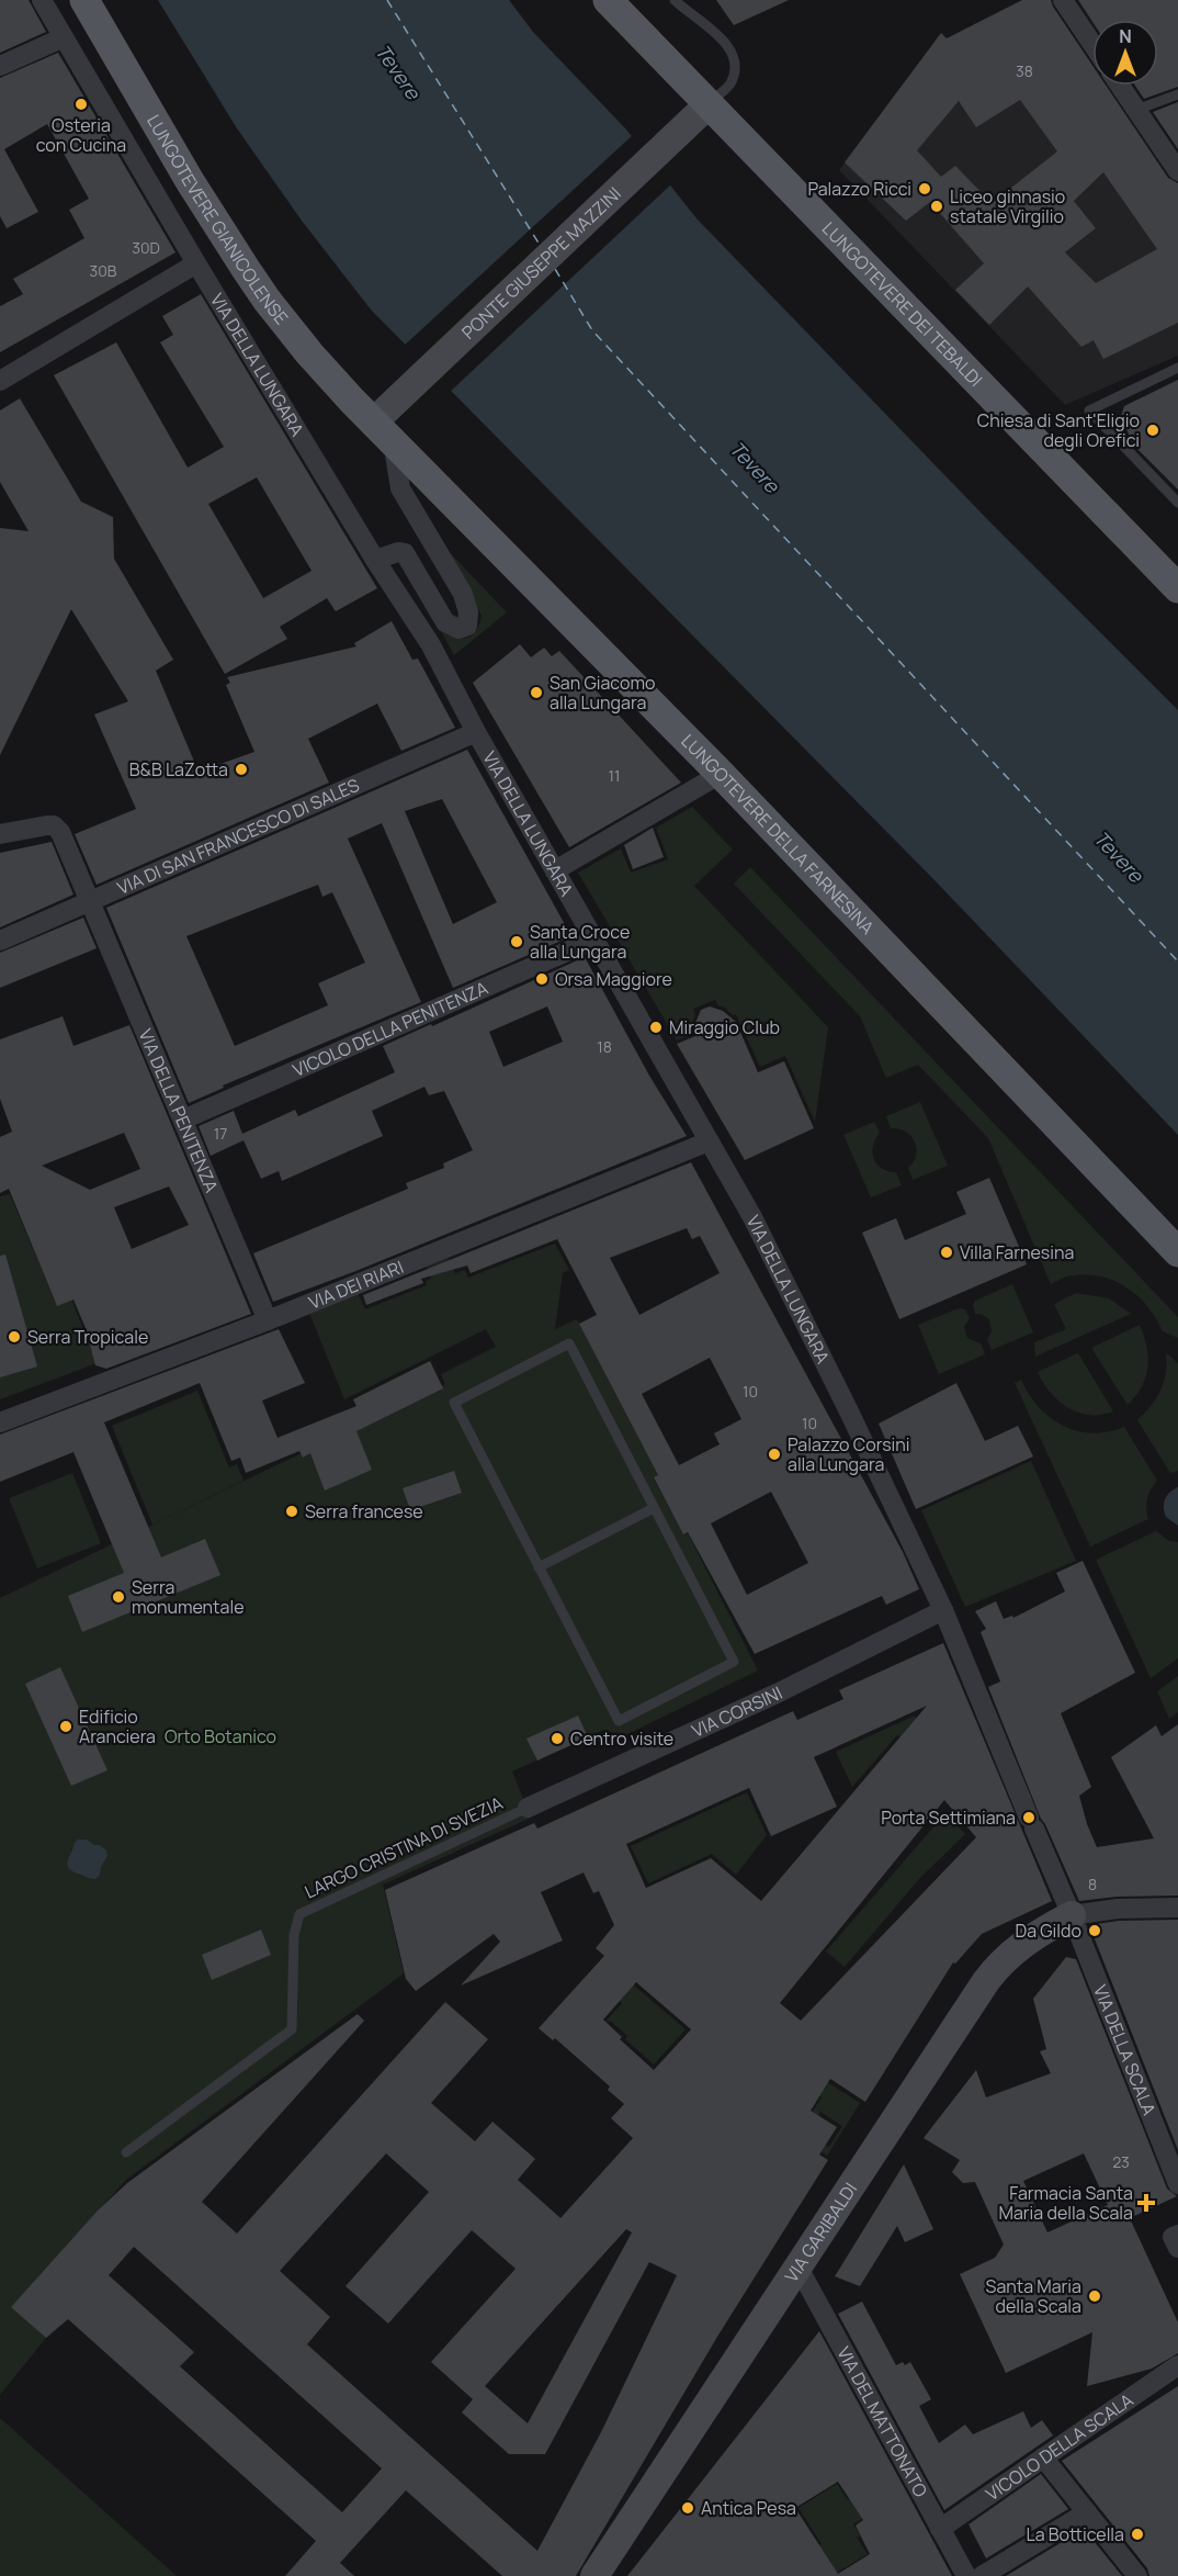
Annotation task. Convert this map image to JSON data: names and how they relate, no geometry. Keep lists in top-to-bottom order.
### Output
{
  "streets": {
    "main road": ["LUNGOTEVERE GIANICOLENSE", "LUNGOTEVERE DEI TEBALDI", "LUNGOTEVERE DELLA FARNESINA"],
    "street": [
      "PONTE GIUSEPPE MAZZINI",
      "VIA DELLA LUNGARA",
      "VIA DI SAN FRANCESCO DI SALES",
      "VICOLO DELLA PENITENZA",
      "VIA DELLA PENITENZA",
      "VIA DEI RIARI",
      "VIA CORSINI",
      "VIA DELLA SCALA",
      "VIA GARIBALDI",
      "VIA DEL MATTONATO",
      "VICOLO DELLA SCALA"
    ],
    "lane": ["LARGO CRISTINA DI SVEZIA"]
  },
  "crossings": [
    ["LUNGOTEVERE GIANICOLENSE", "PONTE GIUSEPPE MAZZINI"],
    ["LUNGOTEVERE GIANICOLENSE", "LUNGOTEVERE DELLA FARNESINA"],
    ["PONTE GIUSEPPE MAZZINI", "LUNGOTEVERE DEI TEBALDI"],
    ["PONTE GIUSEPPE MAZZINI", "LUNGOTEVERE DELLA FARNESINA"],
    ["VIA DELLA LUNGARA", "VIA DI SAN FRANCESCO DI SALES"],
    ["VIA DELLA LUNGARA", "VICOLO DELLA PENITENZA"],
    ["VIA DELLA LUNGARA", "VIA DEI RIARI"],
    ["VIA DELLA LUNGARA", "VIA CORSINI"],
    ["VIA DELLA LUNGARA", "VIA DELLA SCALA"],
    ["VIA DI SAN FRANCESCO DI SALES", "VIA DELLA PENITENZA"],
    ["VICOLO DELLA PENITENZA", "VIA DELLA PENITENZA"],
    ["VIA DELLA PENITENZA", "VIA DEI RIARI"],
    ["VIA CORSINI", "LARGO CRISTINA DI SVEZIA"],
    ["VIA DELLA SCALA", "VIA GARIBALDI"],
    ["VIA GARIBALDI", "VIA DEL MATTONATO"],
    ["VIA DEL MATTONATO", "VICOLO DELLA SCALA"]
  ],
  "water": ["Tevere"],
  "parks": ["Orto Botanico"],
  "places": {
    "other": [
      "Osteria con Cucina",
      "Palazzo Ricci",
      "Liceo ginnasio statale Virgilio",
      "Chiesa di Sant'Eligio degli Orefici",
      "San Giacomo alla Lungara",
      "B&B LaZotta",
      "Santa Croce alla Lungara",
      "Orsa Maggiore",
      "Miraggio Club",
      "Villa Farnesina",
      "Serra Tropicale",
      "Palazzo Corsini alla Lungara",
      "Serra francese",
      "Serra monumentale",
      "Edificio Aranciera",
      "Centro visite",
      "Porta Settimiana",
      "Da Gildo",
      "Santa Maria della Scala",
      "Antica Pesa",
      "La Botticella"
    ],
    "health": ["Farmacia Santa Maria della Scala"]
  },
  "house_numbers": [
    "38",
    "30D",
    "30B",
    "11",
    "18",
    "17",
    "10",
    "10",
    "8",
    "23"
  ],
  "north": "top"
}
